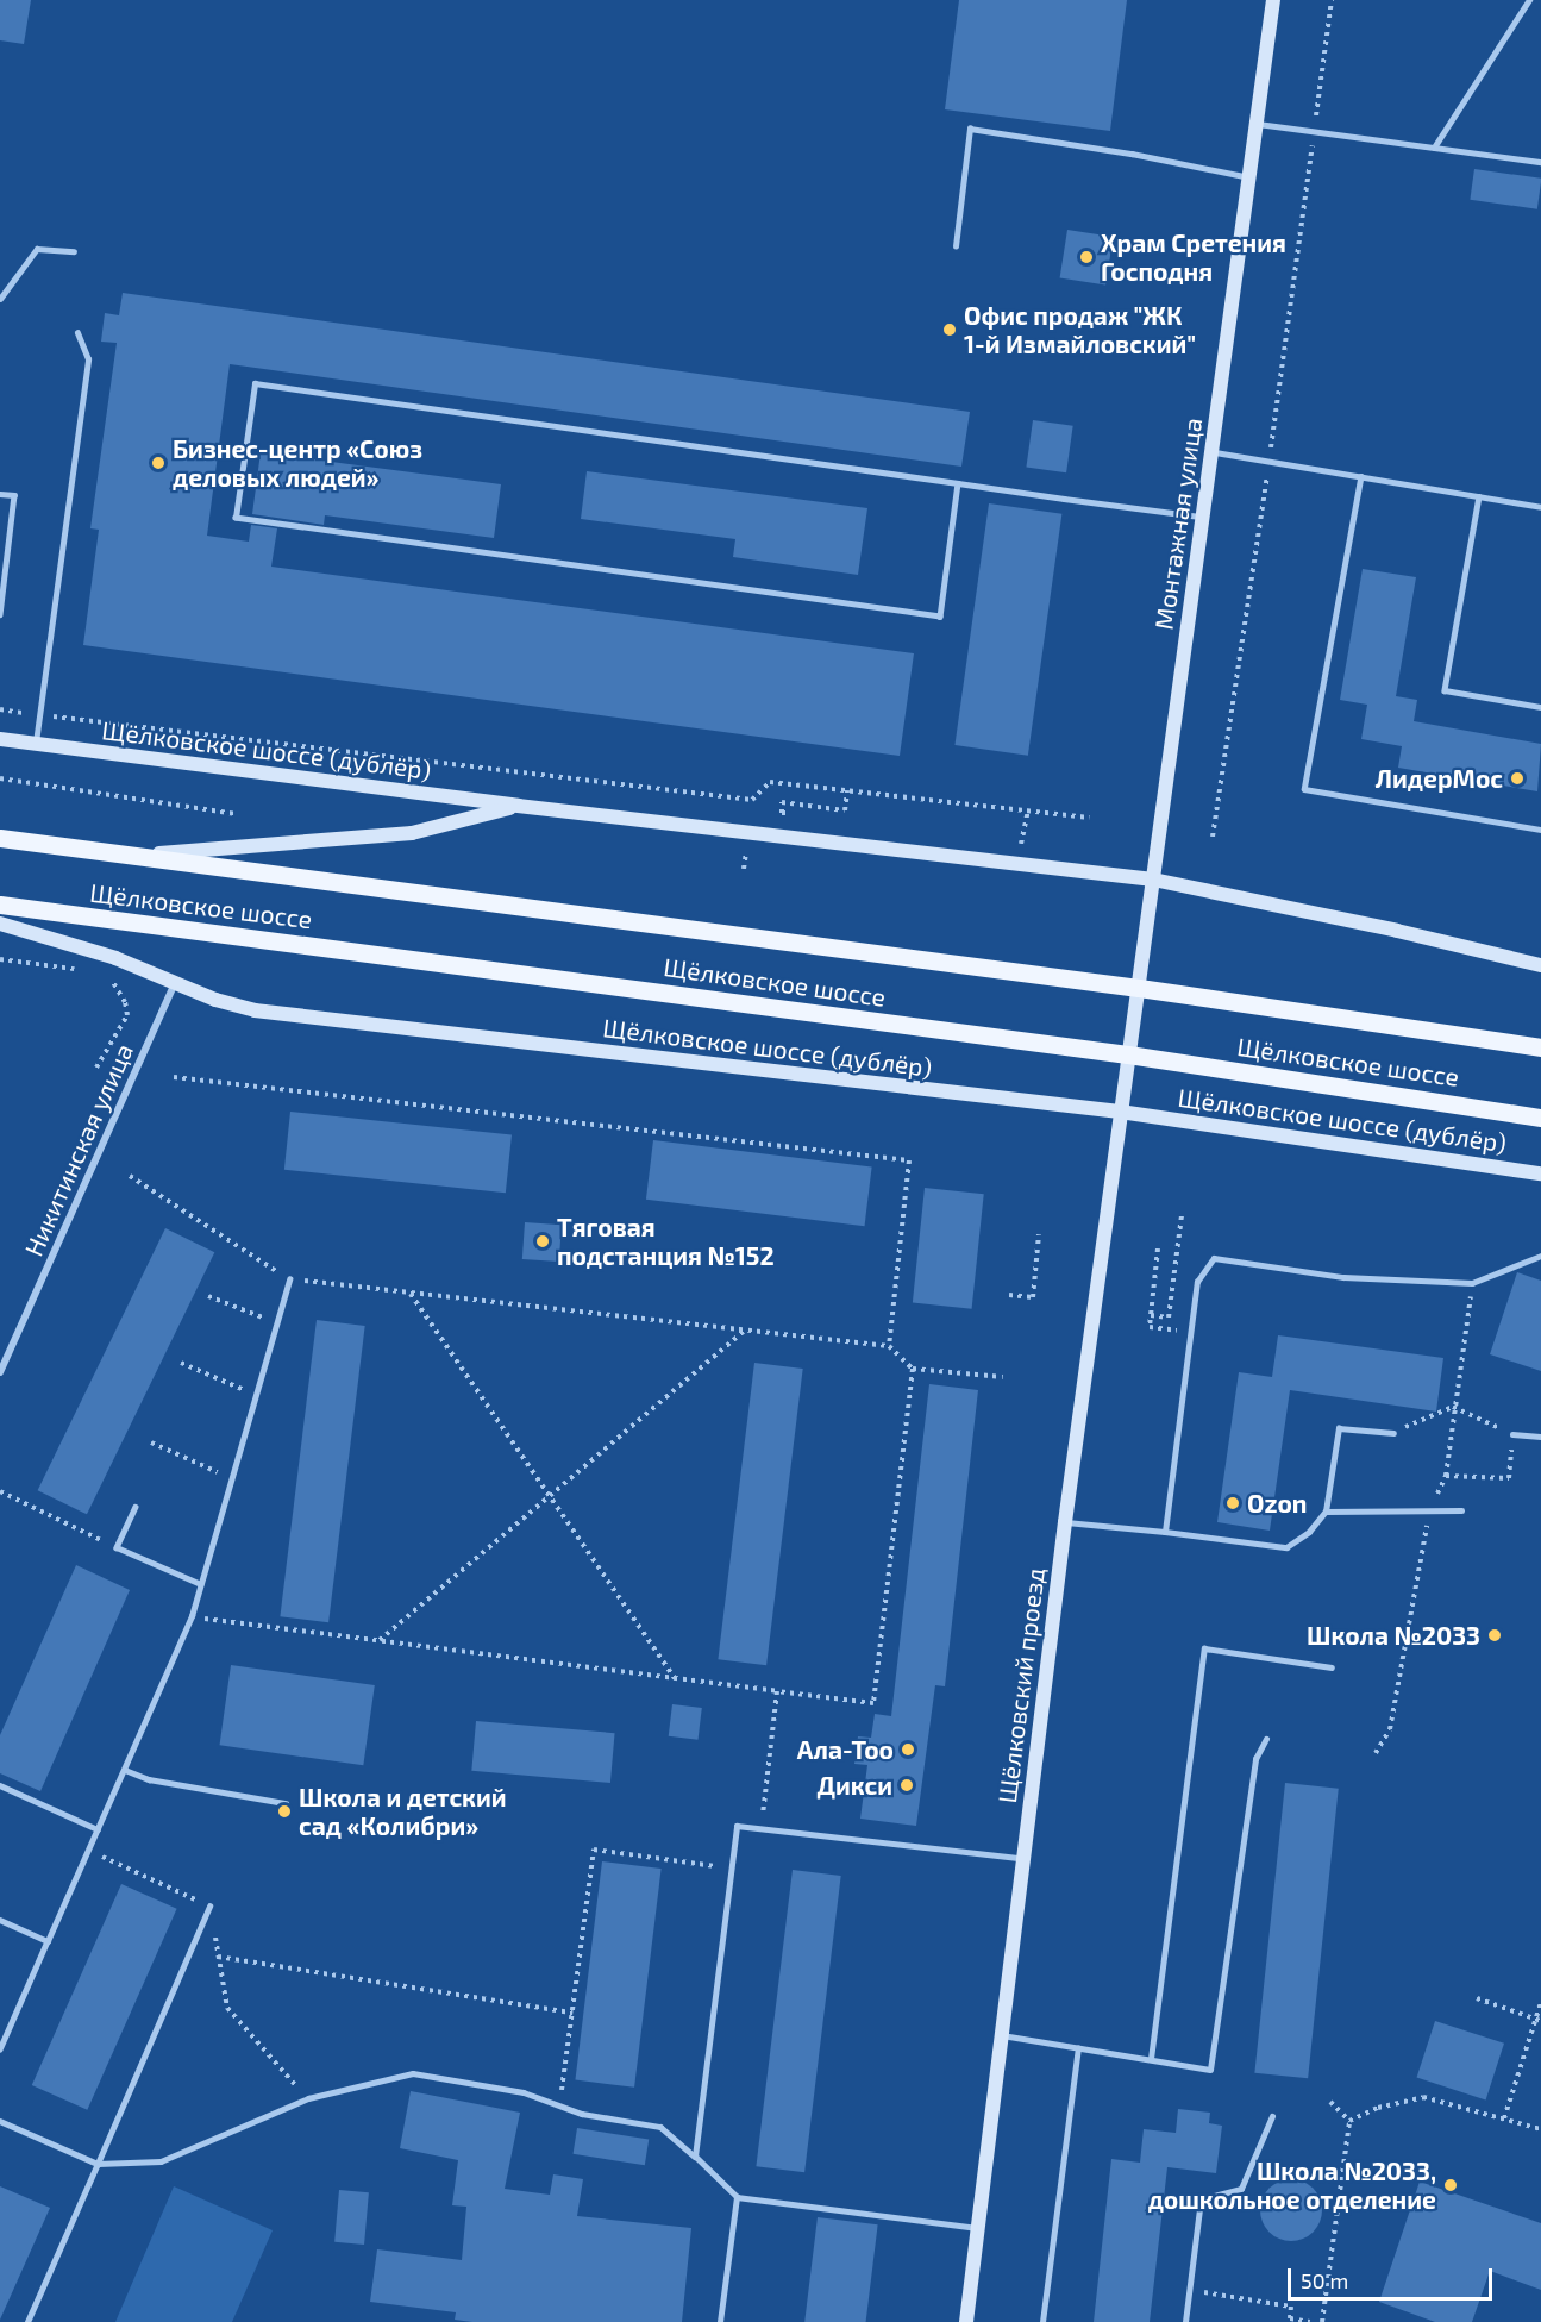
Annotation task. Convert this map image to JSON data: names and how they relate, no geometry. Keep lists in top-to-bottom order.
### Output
{
  "streets": {
    "main road": ["Щёлковское шоссе"],
    "street": [
      "Монтажная улица",
      "Щёлковское шоссе (дублёр)",
      "Никитинская улица",
      "Щёлковский проезд"
    ]
  },
  "crossings": [
    ["Монтажная улица", "Щёлковское шоссе (дублёр)"],
    ["Монтажная улица", "Щёлковское шоссе"],
    ["Монтажная улица", "Щёлковский проезд"],
    ["Щёлковское шоссе (дублёр)", "Никитинская улица"],
    ["Щёлковское шоссе (дублёр)", "Щёлковский проезд"],
    ["Щёлковское шоссе", "Щёлковский проезд"]
  ],
  "places": [
    "Храм Сретения Господня",
    "Офис продаж \"ЖК 1-й Измайловский\"",
    "Бизнес-центр «Союз деловых людей»",
    "ЛидерМос",
    "Тяговая подстанция №152",
    "Ozon",
    "Школа №2033",
    "Ала-Тоо",
    "Дикси",
    "Школа и детский сад «Колибри»",
    "Школа №2033, дошкольное отделение"
  ],
  "scale_bar": "50 m"
}
